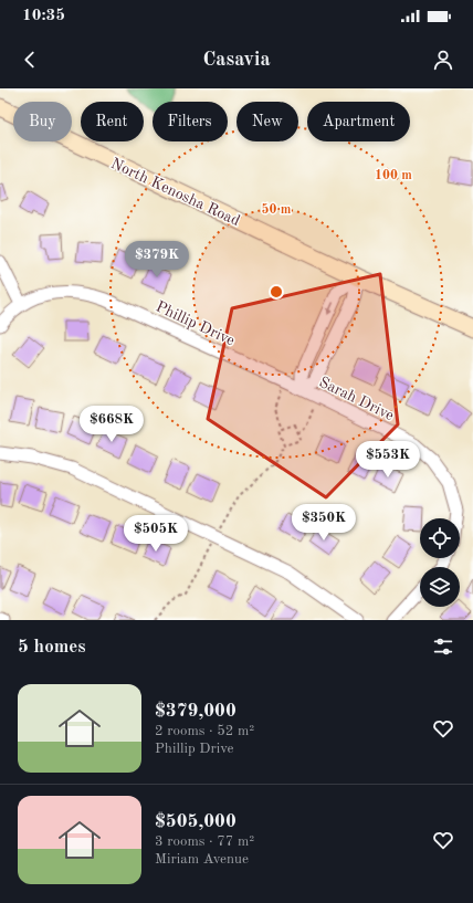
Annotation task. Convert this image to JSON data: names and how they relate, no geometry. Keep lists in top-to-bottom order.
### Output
{
  "streets": {
    "street": ["North Kenosha Road", "Phillip Drive", "Sarah Drive"]
  },
  "crossings": [
    ["Phillip Drive", "Sarah Drive"]
  ],
  "page": {
    "status": "10:35",
    "header": "Casavia",
    "chip": [
      "Buy",
      "Rent",
      "Filters",
      "New",
      "Apartment"
    ],
    "price": [
      "$379K",
      "$668K",
      "$553K",
      "$350K",
      "$505K"
    ],
    "heading": "5 homes",
    "list": [
      {
        "name": "$379,000",
        "note": "2 rooms · 52 m² · Phillip Drive"
      },
      {
        "name": "$505,000",
        "note": "3 rooms · 77 m² · Miriam Avenue"
      }
    ]
  },
  "rings": ["100 m", "50 m"]
}
